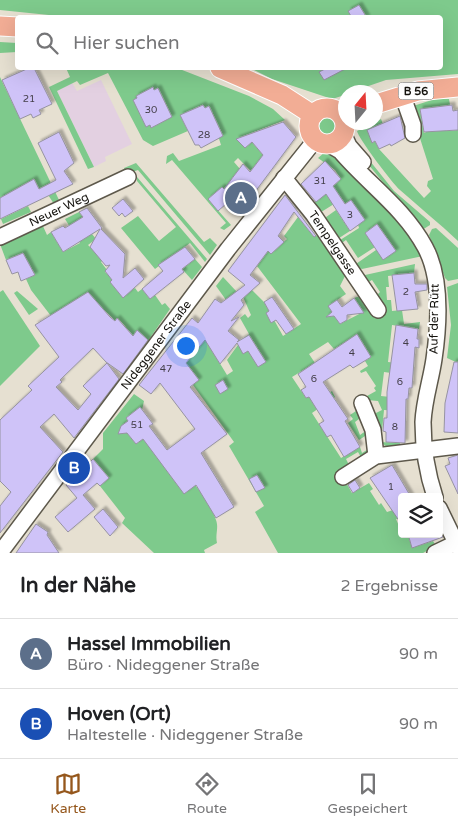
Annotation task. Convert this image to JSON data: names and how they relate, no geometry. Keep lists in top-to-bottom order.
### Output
{
  "streets": {
    "main road": ["B 56"],
    "street": [
      "Neuer Weg",
      "Tempelgasse",
      "Auf der Rütt",
      "Nideggener Straße"
    ]
  },
  "crossings": [
    ["Tempelgasse", "Nideggener Straße"],
    ["Auf der Rütt", "Nideggener Straße"]
  ],
  "house_numbers": [
    "21",
    "30",
    "28",
    "31",
    "3",
    "2",
    "4",
    "4",
    "47",
    "6",
    "6",
    "51",
    "8",
    "1"
  ],
  "north": "top",
  "page": {
    "search": "Hier suchen",
    "pins": ["A", "B"],
    "heading": ["In der Nähe", "2 Ergebnisse"],
    "list": [
      {
        "mark": "A",
        "name": "Hassel Immobilien",
        "note": "Büro · Nideggener Straße",
        "value": "90 m"
      },
      {
        "mark": "B",
        "name": "Hoven (Ort)",
        "note": "Haltestelle · Nideggener Straße",
        "value": "90 m"
      }
    ],
    "nav": ["Karte", "Route", "Gespeichert"]
  }
}
